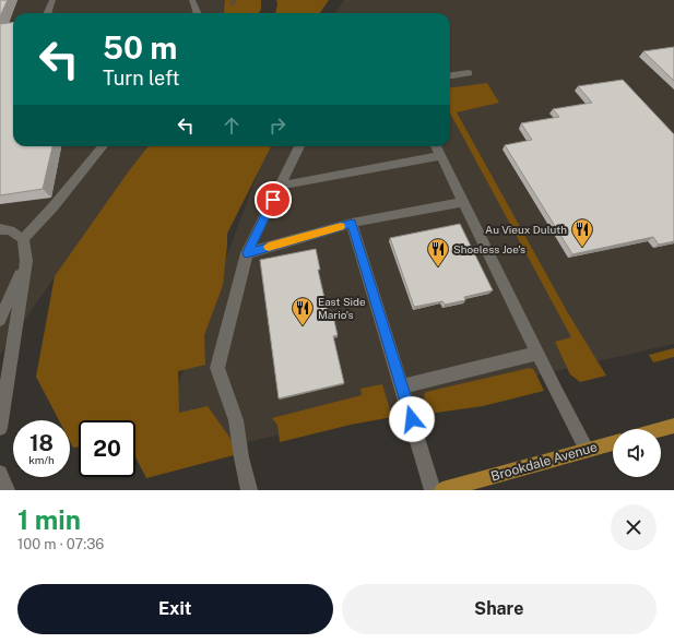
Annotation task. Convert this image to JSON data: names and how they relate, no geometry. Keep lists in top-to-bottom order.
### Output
{
  "streets": {
    "main road": ["Brookdale Avenue"]
  },
  "places": {
    "restaurant": ["Au Vieux Duluth", "Shoeless Joe's", "East Side Mario's"]
  },
  "page": {
    "turn": ["50 m", "Turn left"],
    "speed": "18 km/h",
    "limit": "20",
    "heading": ["1 min", "100 m · 07:36"],
    "buttons": ["Exit", "Share"]
  }
}
